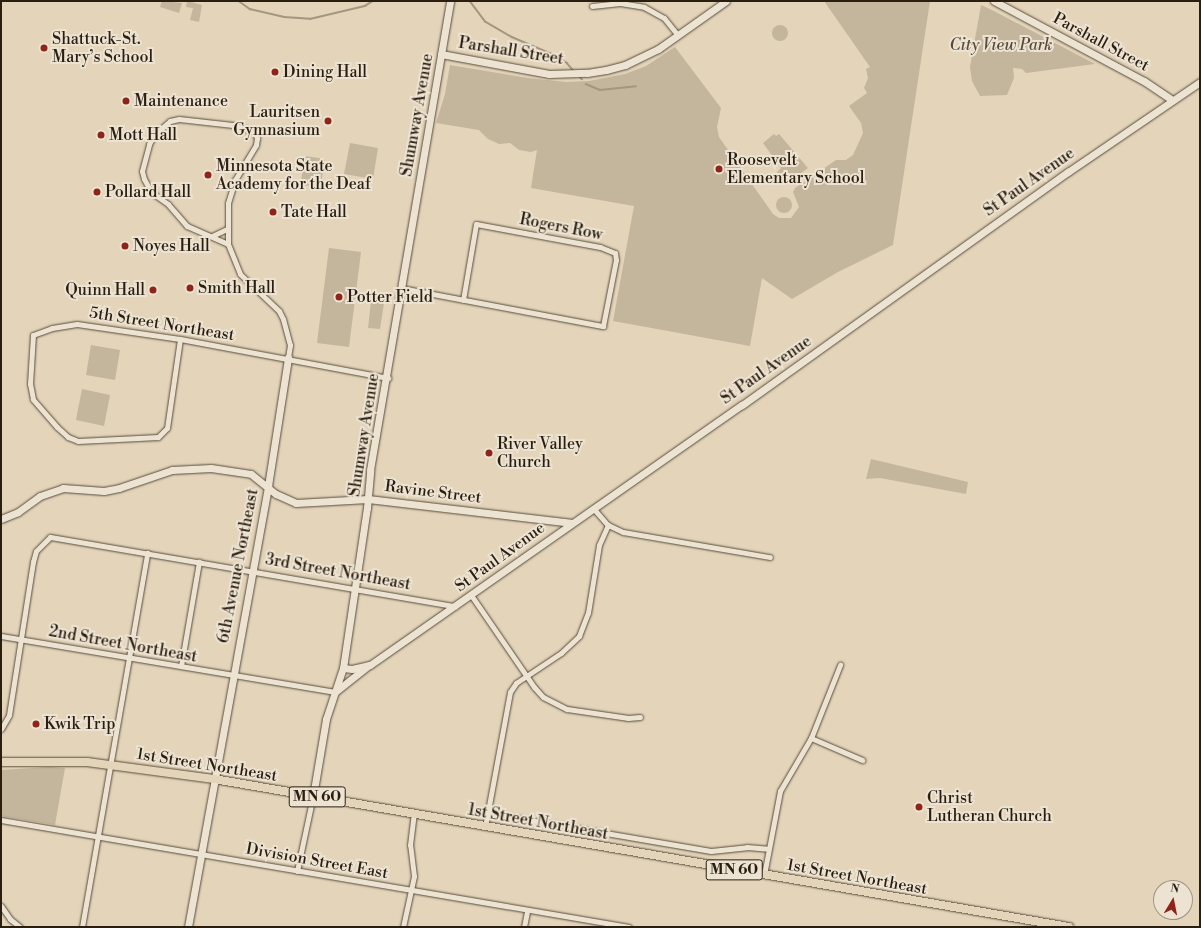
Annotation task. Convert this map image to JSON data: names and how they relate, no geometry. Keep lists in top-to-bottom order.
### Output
{
  "streets": {
    "main road": ["1st Street Northeast", "MN 60"],
    "street": [
      "Parshall Street",
      "Shumway Avenue",
      "St Paul Avenue",
      "Rogers Row",
      "5th Street Northeast",
      "Ravine Street",
      "6th Avenue Northeast",
      "3rd Street Northeast",
      "2nd Street Northeast",
      "Division Street East"
    ]
  },
  "crossings": [
    ["Parshall Street", "Shumway Avenue"],
    ["Parshall Street", "St Paul Avenue"],
    ["Shumway Avenue", "St Paul Avenue"],
    ["Shumway Avenue", "5th Street Northeast"],
    ["Shumway Avenue", "Ravine Street"],
    ["Shumway Avenue", "3rd Street Northeast"],
    ["Shumway Avenue", "2nd Street Northeast"],
    ["Shumway Avenue", "1st Street Northeast"],
    ["Shumway Avenue", "Division Street East"],
    ["St Paul Avenue", "Ravine Street"],
    ["St Paul Avenue", "3rd Street Northeast"],
    ["5th Street Northeast", "6th Avenue Northeast"],
    ["Ravine Street", "6th Avenue Northeast"],
    ["6th Avenue Northeast", "3rd Street Northeast"],
    ["6th Avenue Northeast", "2nd Street Northeast"],
    ["6th Avenue Northeast", "1st Street Northeast"],
    ["6th Avenue Northeast", "Division Street East"],
    ["3rd Street Northeast", "2nd Street Northeast"]
  ],
  "parks": ["City View Park"],
  "places": [
    "Shattuck-St. Mary’s School",
    "Dining Hall",
    "Maintenance",
    "Lauritsen Gymnasium",
    "Mott Hall",
    "Roosevelt Elementary School",
    "Minnesota State Academy for the Deaf",
    "Pollard Hall",
    "Tate Hall",
    "Noyes Hall",
    "Smith Hall",
    "Quinn Hall",
    "Potter Field",
    "River Valley Church",
    "Kwik Trip",
    "Christ Lutheran Church"
  ],
  "north": "top"
}
